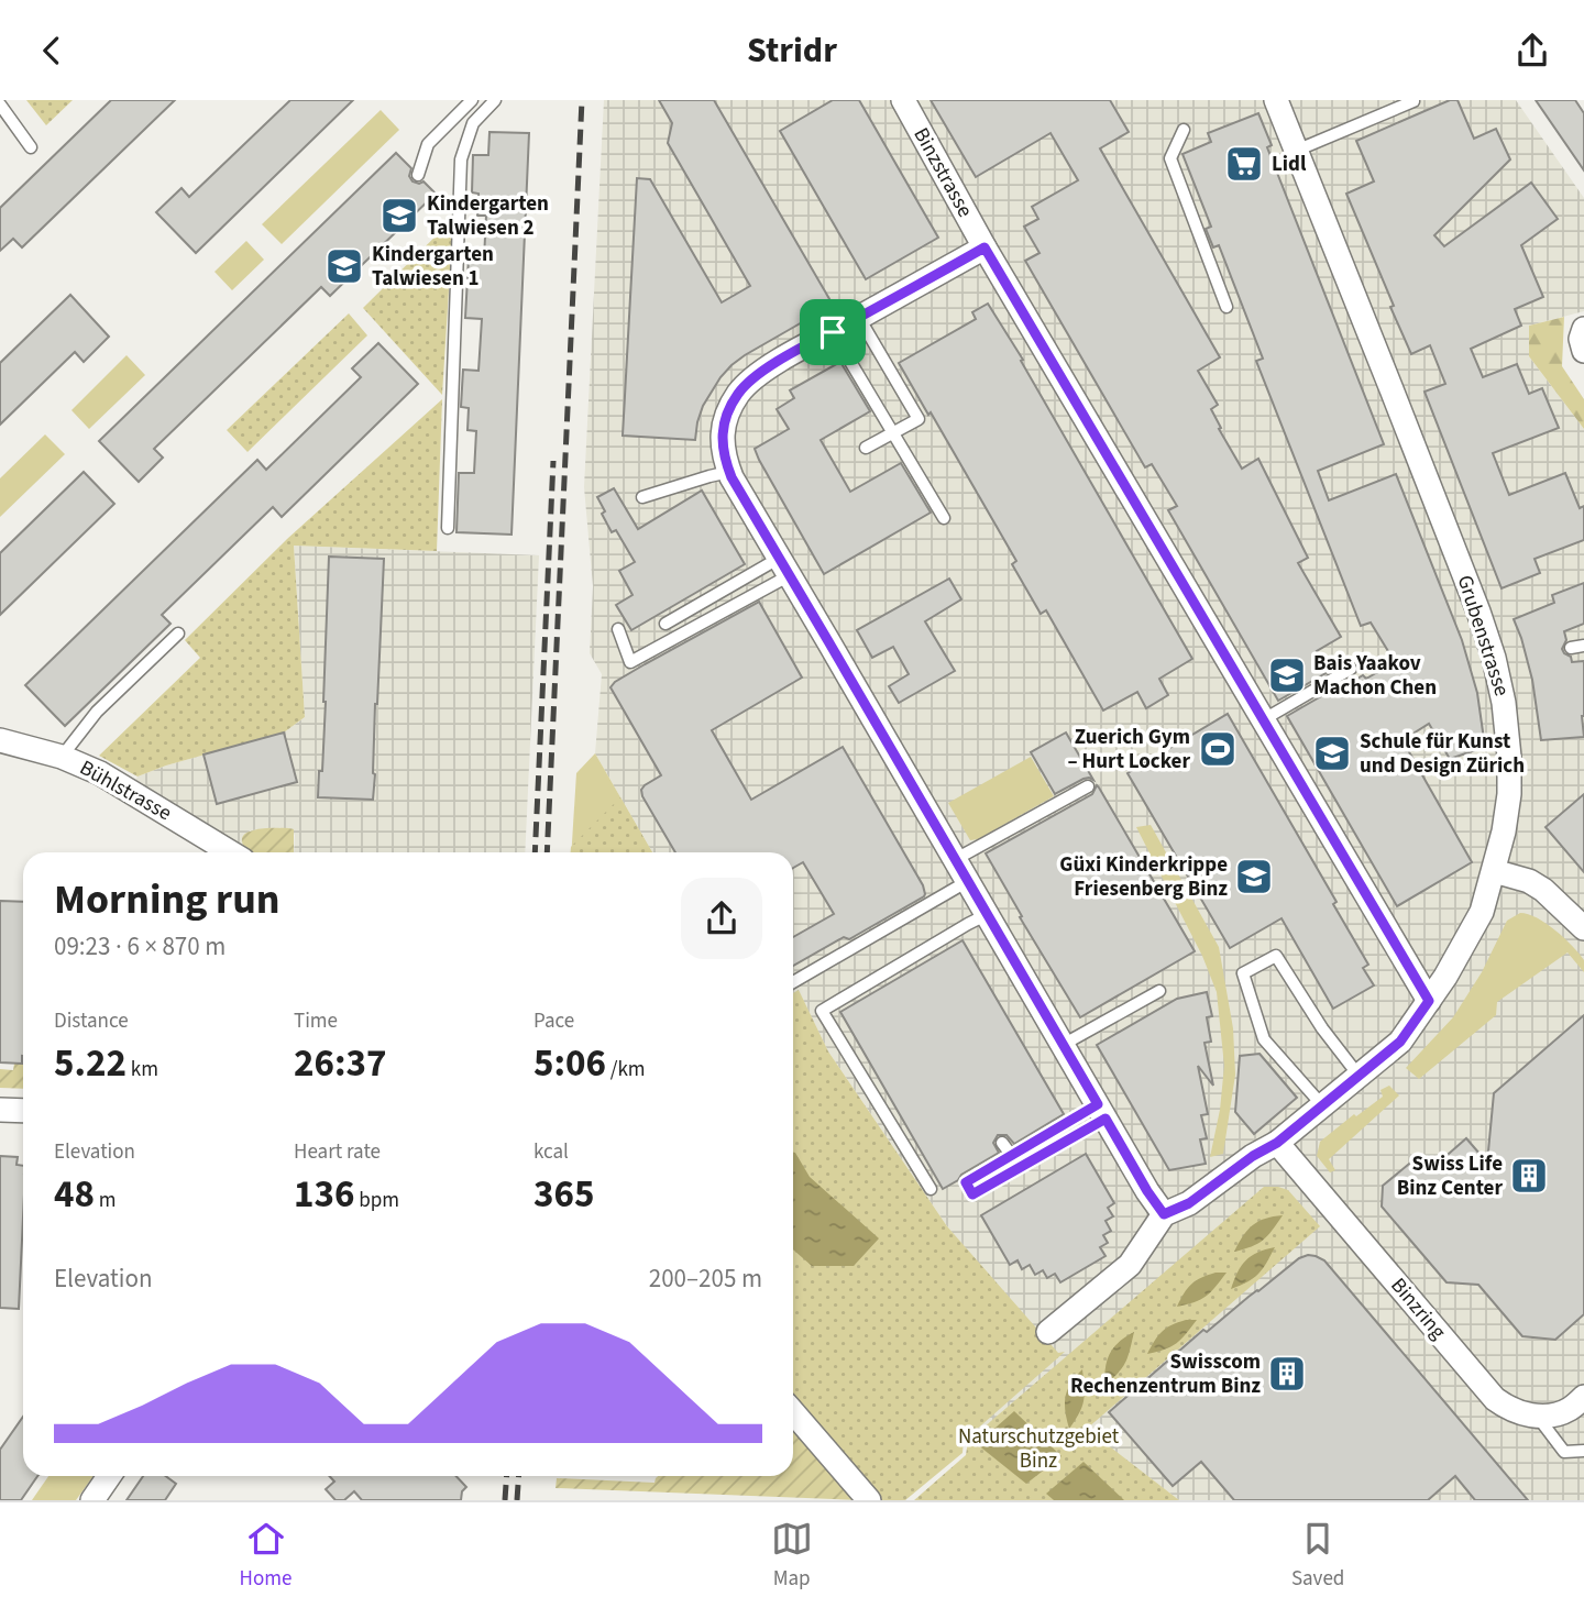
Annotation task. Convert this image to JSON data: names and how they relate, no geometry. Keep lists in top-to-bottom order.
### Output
{
  "streets": {
    "street": [
      "Binzstrasse",
      "Grubenstrasse",
      "Bühlstrasse",
      "Binzring"
    ]
  },
  "crossings": [
    ["Binzstrasse", "Grubenstrasse"],
    ["Grubenstrasse", "Binzring"]
  ],
  "parks": ["Naturschutzgebiet Binz"],
  "places": {
    "supermarket": ["Lidl"],
    "school or university": [
      "Kindergarten Talwiesen 2",
      "Kindergarten Talwiesen 1",
      "Bais Yaakov Machon Chen",
      "Schule für Kunst und Design Zürich",
      "Güxi Kinderkrippe Friesenberg Binz"
    ],
    "sports": ["Zuerich Gym – Hurt Locker"],
    "building": ["Swiss Life Binz Center", "Swisscom Rechenzentrum Binz"]
  },
  "page": {
    "header": "Stridr",
    "heading": ["Morning run", "09:23 · 6 × 870 m"],
    "stats": [
      ["Distance", "5.22 km"],
      ["Time", "26:37"],
      ["Pace", "5:06 /km"],
      ["Elevation", "48 m"],
      ["Heart rate", "136 bpm"],
      ["kcal", "365"]
    ],
    "chart": ["Elevation", "200–205 m"],
    "tabs": ["Home", "Map", "Saved"]
  }
}
